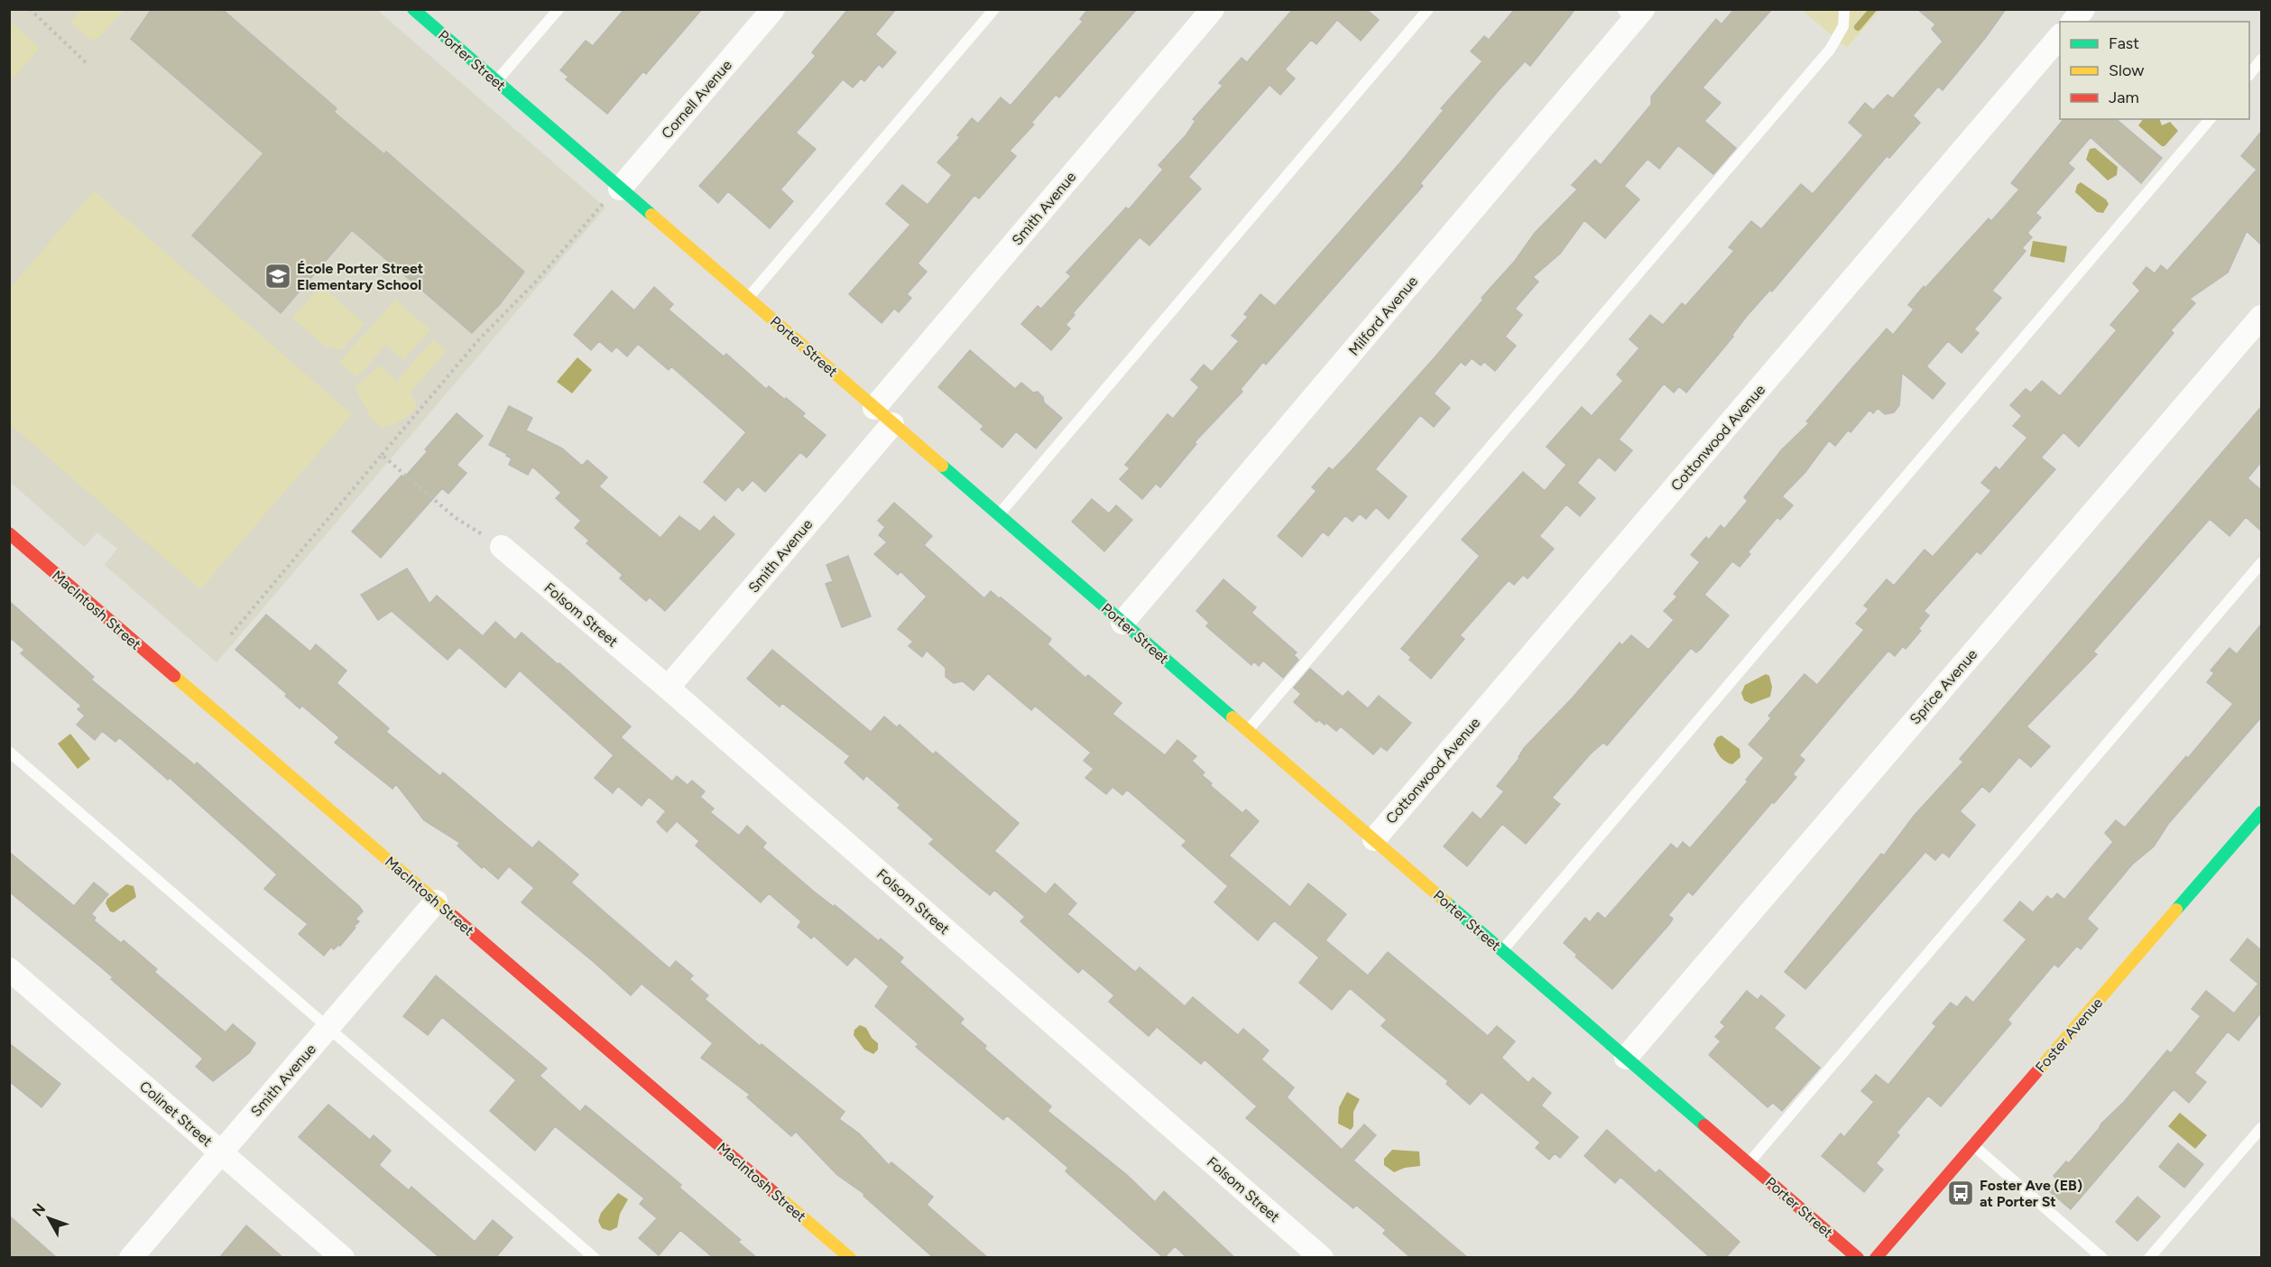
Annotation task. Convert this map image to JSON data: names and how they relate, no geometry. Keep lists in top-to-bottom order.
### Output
{
  "streets": {
    "street": [
      "Porter Street",
      "Cornell Avenue",
      "Smith Avenue",
      "Milford Avenue",
      "Cottonwood Avenue",
      "MacIntosh Street",
      "Folsom Street",
      "Sprice Avenue",
      "Foster Avenue",
      "Colinet Street"
    ]
  },
  "crossings": [
    ["Porter Street", "Cornell Avenue"],
    ["Porter Street", "Smith Avenue"],
    ["Porter Street", "Milford Avenue"],
    ["Porter Street", "Cottonwood Avenue"],
    ["Porter Street", "Sprice Avenue"],
    ["Smith Avenue", "MacIntosh Street"],
    ["Smith Avenue", "Folsom Street"],
    ["Smith Avenue", "Colinet Street"]
  ],
  "places": {
    "school or university": ["École Porter Street Elementary School"],
    "bus stop": ["Foster Ave (EB) at Porter St"]
  },
  "legend": ["Fast", "Slow", "Jam"],
  "north": "top left"
}
